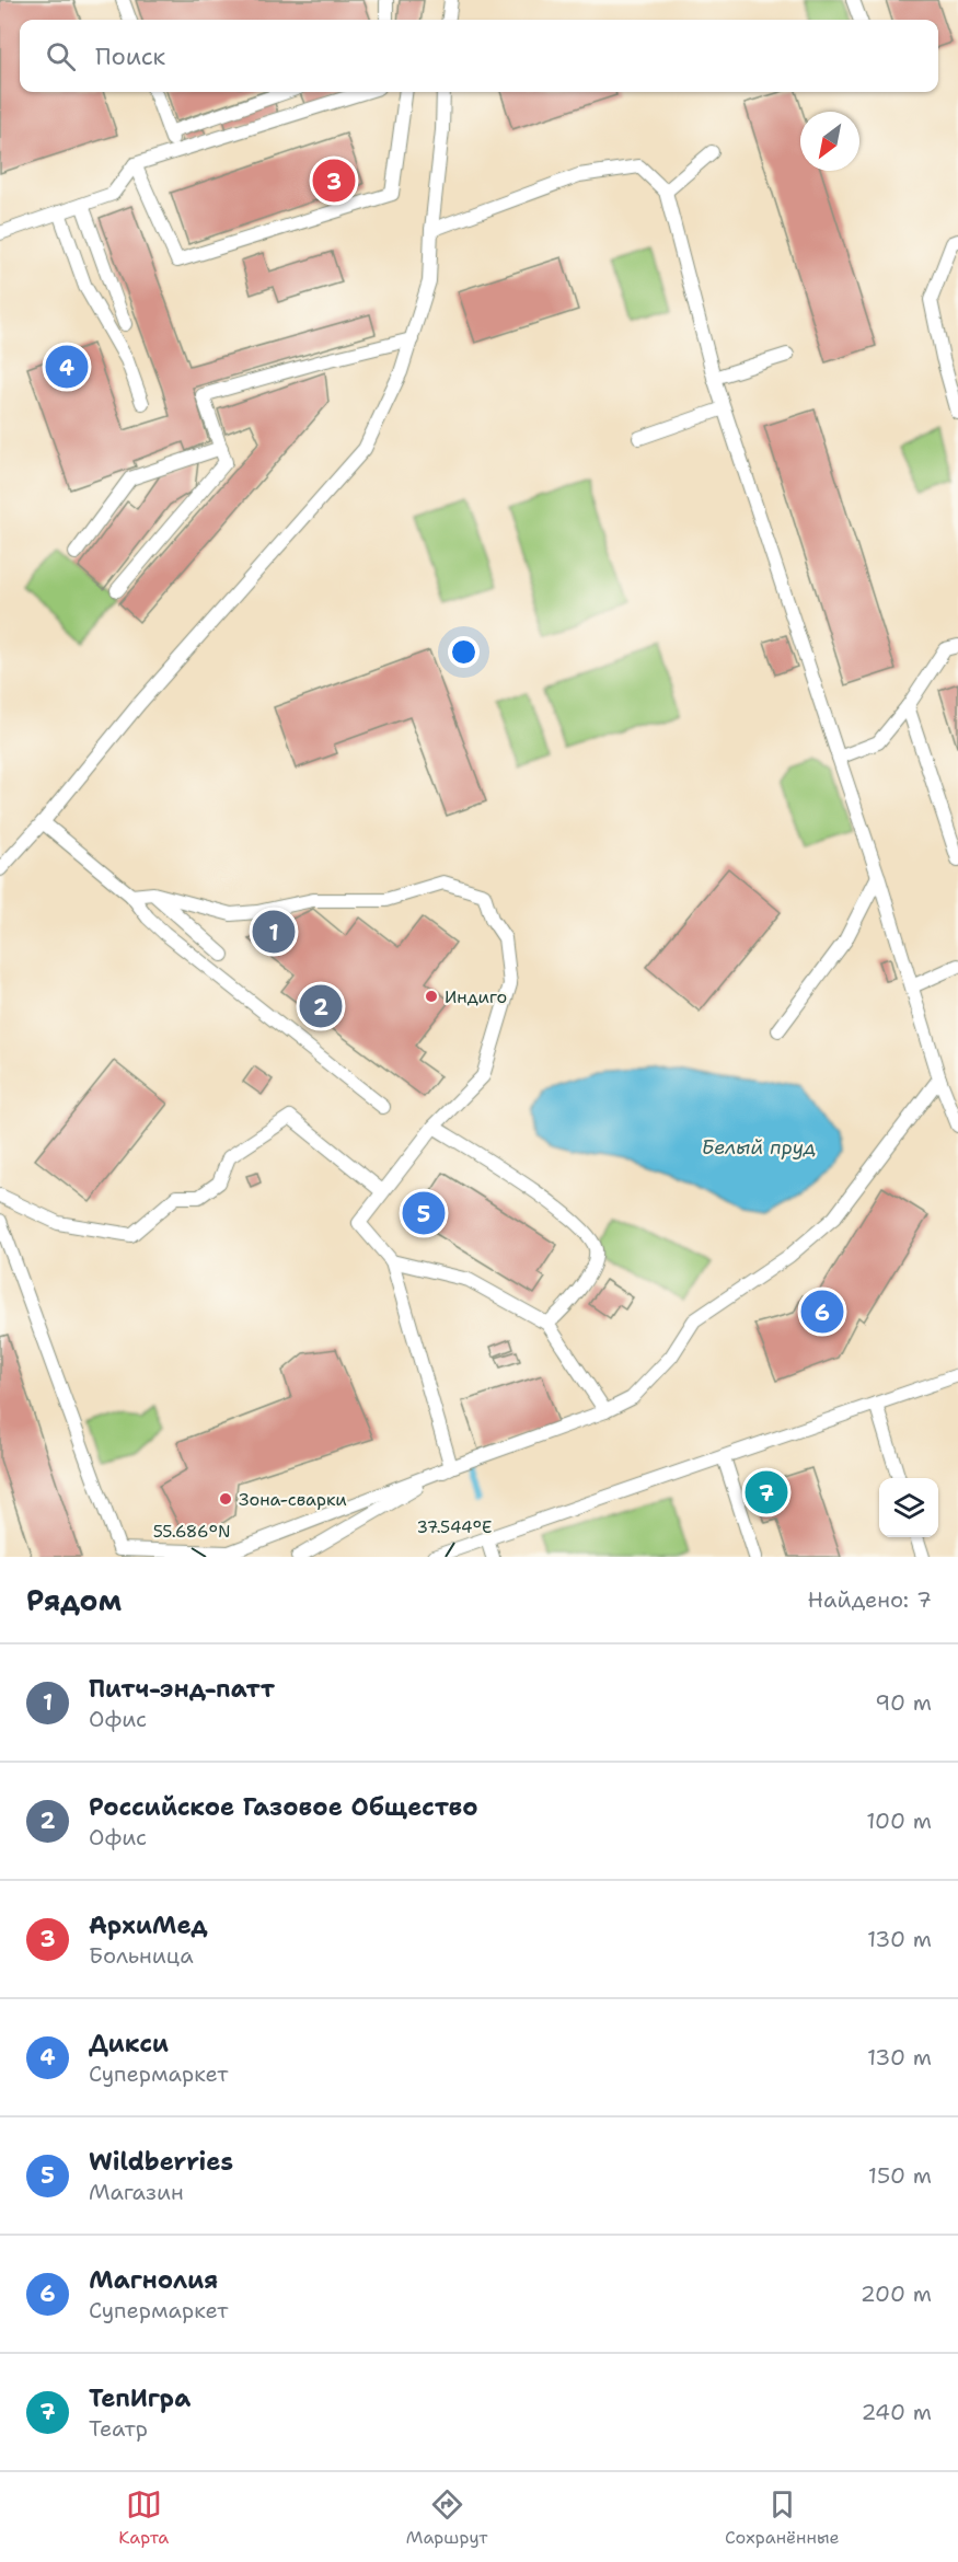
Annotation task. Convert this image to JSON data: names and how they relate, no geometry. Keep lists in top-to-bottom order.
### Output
{
  "water": ["Белый пруд"],
  "places": ["Индиго", "Зона-сварки"],
  "north": "bottom left",
  "page": {
    "search": "Поиск",
    "pins": [
      "3",
      "4",
      "1",
      "2",
      "5",
      "6",
      "7"
    ],
    "heading": ["Рядом", "Найдено: 7"],
    "list": [
      {
        "mark": "1",
        "name": "Питч-энд-патт",
        "note": "Офис",
        "value": "90 m"
      },
      {
        "mark": "2",
        "name": "Российское Газовое Общество",
        "note": "Офис",
        "value": "100 m"
      },
      {
        "mark": "3",
        "name": "АрхиМед",
        "note": "Больница",
        "value": "130 m"
      },
      {
        "mark": "4",
        "name": "Дикси",
        "note": "Супермаркет",
        "value": "130 m"
      },
      {
        "mark": "5",
        "name": "Wildberries",
        "note": "Магазин",
        "value": "150 m"
      },
      {
        "mark": "6",
        "name": "Магнолия",
        "note": "Супермаркет",
        "value": "200 m"
      },
      {
        "mark": "7",
        "name": "ТепИгра",
        "note": "Театр",
        "value": "240 m"
      }
    ],
    "nav": ["Карта", "Маршрут", "Сохранённые"]
  },
  "coordinates": ["37.544°E", "55.686°N"]
}
